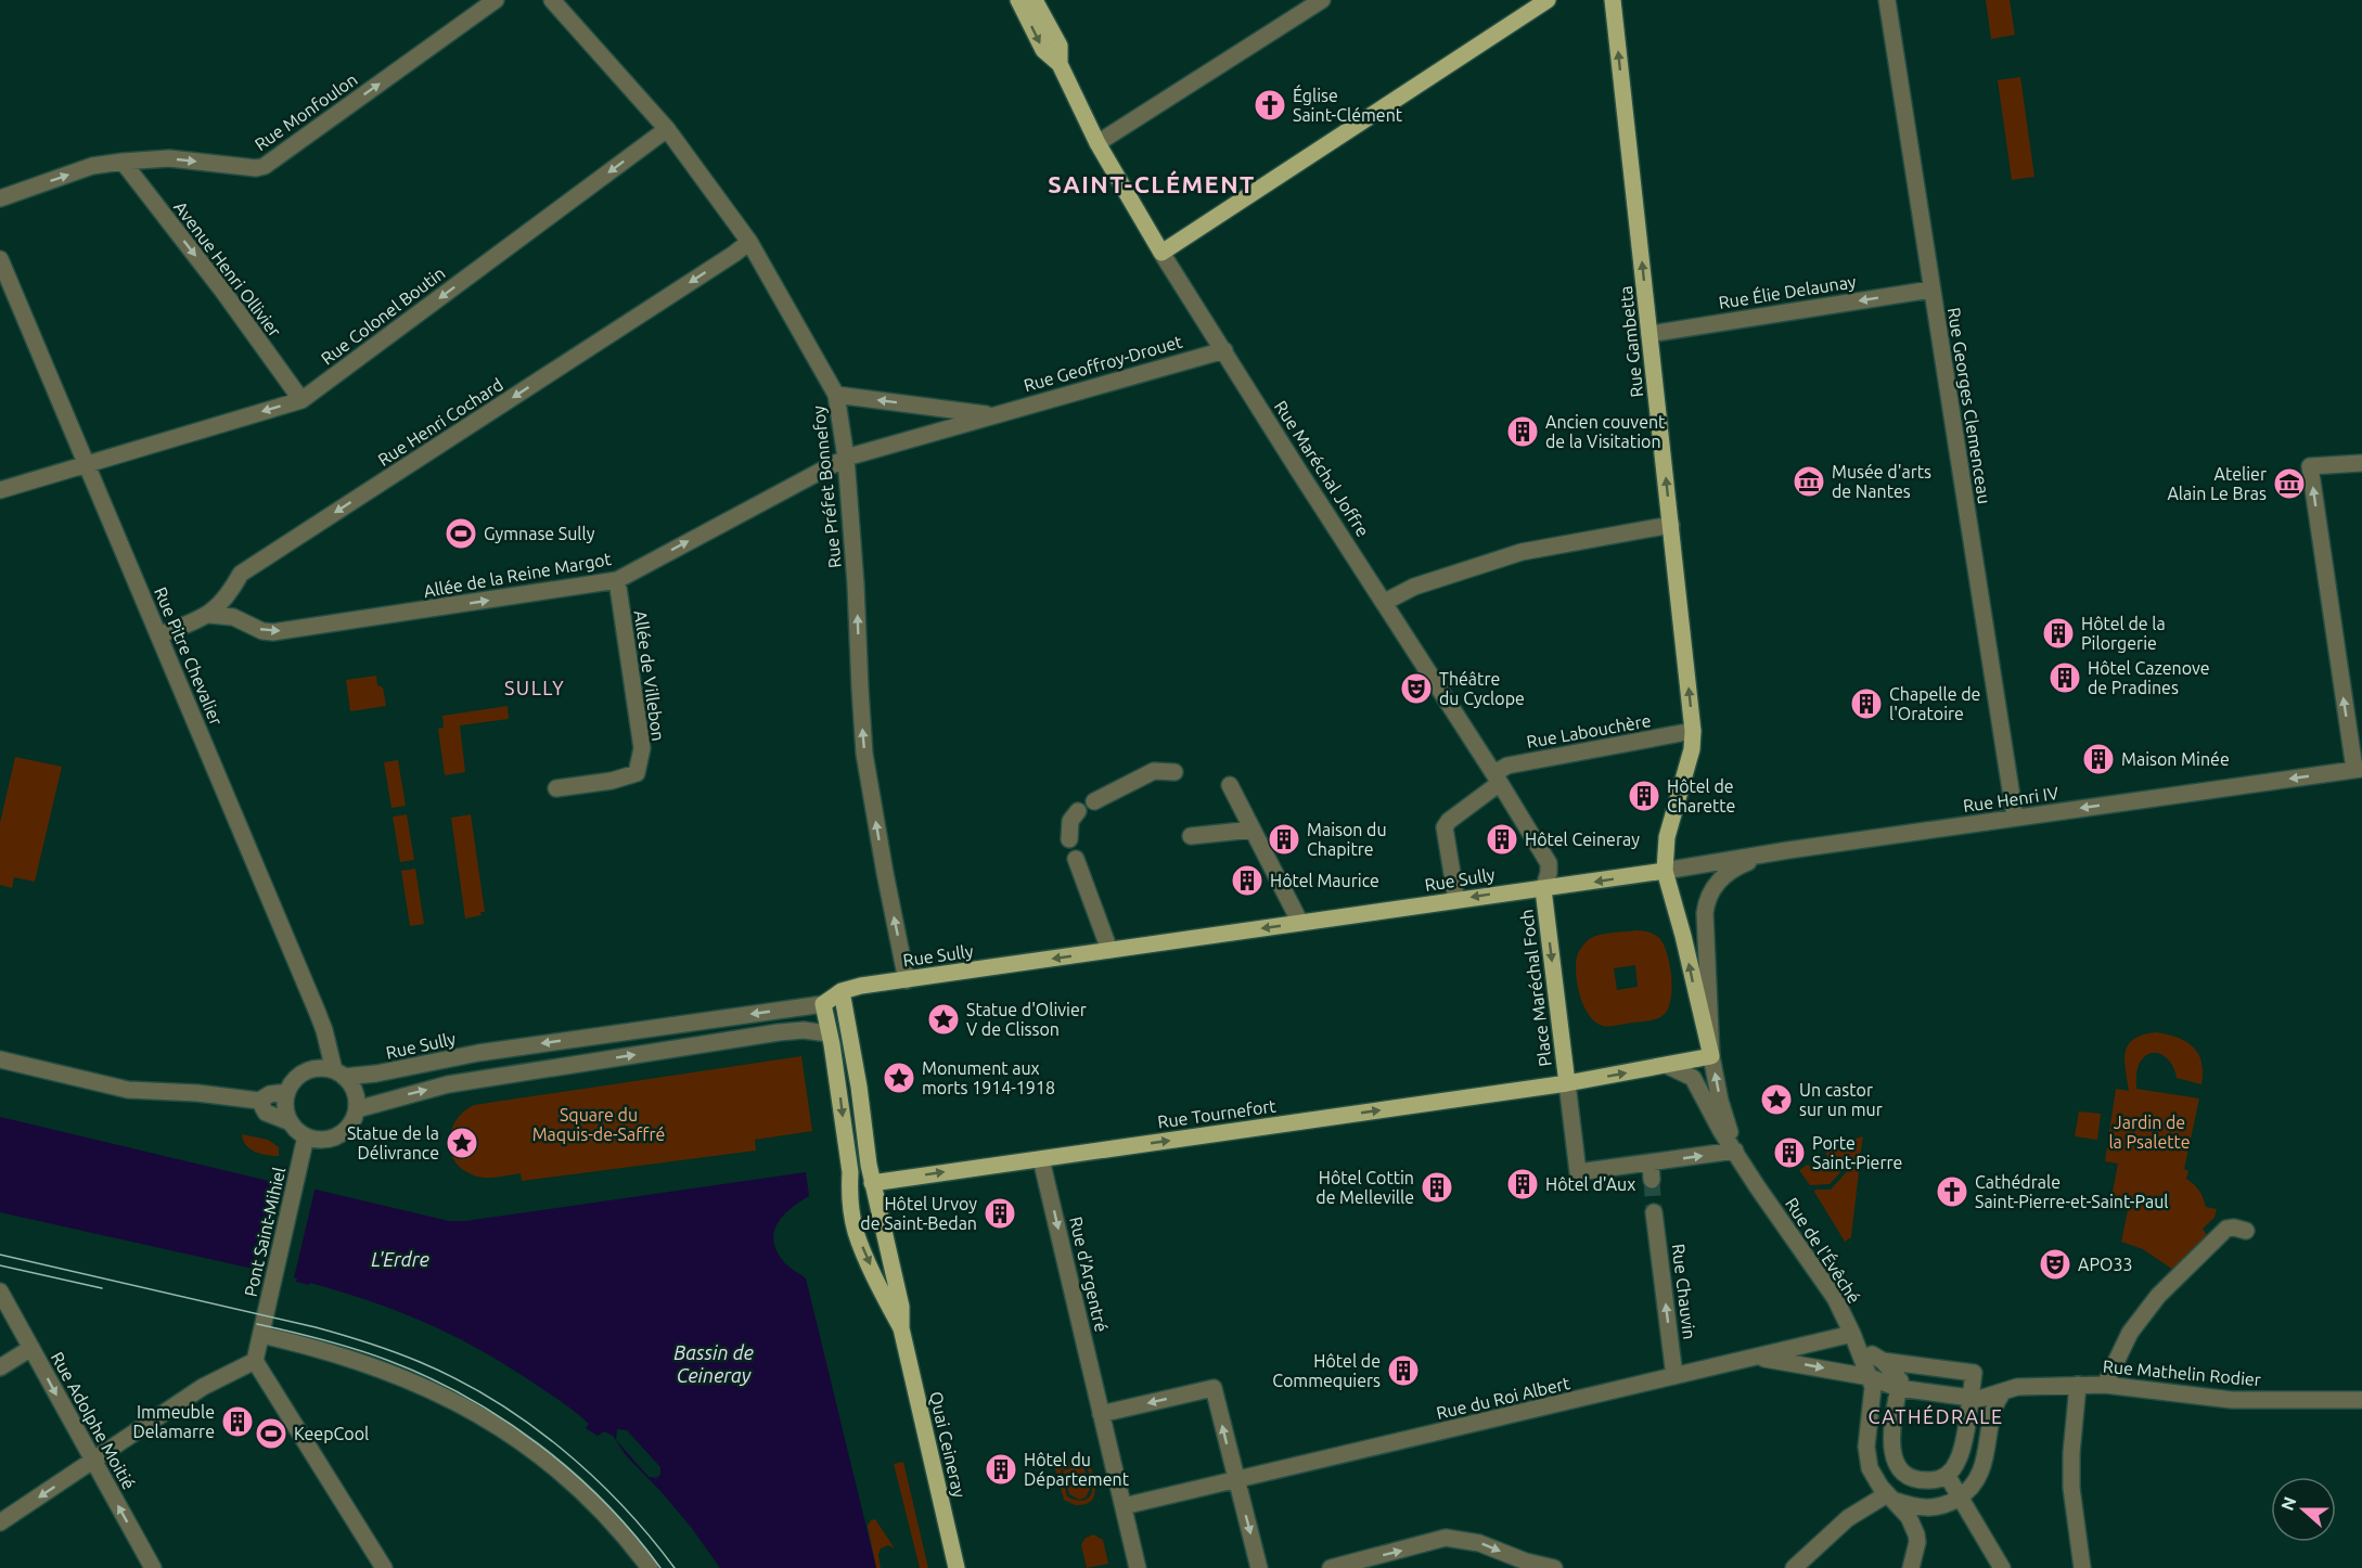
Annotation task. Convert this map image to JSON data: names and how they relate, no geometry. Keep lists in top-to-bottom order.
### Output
{
  "streets": {
    "main road": [
      "Rue Gambetta",
      "Rue Maréchal Joffre",
      "Rue Sully",
      "Place Maréchal Foch",
      "Rue Tournefort",
      "Quai Ceineray"
    ],
    "street": [
      "Rue Monfoulon",
      "Avenue Henri Ollivier",
      "Rue Élie Delaunay",
      "Rue Colonel Boutin",
      "Rue Geoffroy-Drouet",
      "Rue Georges Clemenceau",
      "Rue Henri Cochard",
      "Rue Préfet Bonnefoy",
      "Allée de la Reine Margot",
      "Rue Pitre Chevalier",
      "Allée de Villebon",
      "Rue Labouchère",
      "Rue Henri IV",
      "Pont Saint-Mihiel",
      "Rue de l'Évêché",
      "Rue d'Argentré",
      "Rue Chauvin",
      "Rue Mathelin Rodier",
      "Rue du Roi Albert",
      "Rue Adolphe Moitié"
    ]
  },
  "crossings": [
    ["Rue Monfoulon", "Avenue Henri Ollivier"],
    ["Avenue Henri Ollivier", "Rue Colonel Boutin"],
    ["Rue Élie Delaunay", "Rue Gambetta"],
    ["Rue Élie Delaunay", "Rue Georges Clemenceau"],
    ["Rue Colonel Boutin", "Rue Préfet Bonnefoy"],
    ["Rue Colonel Boutin", "Rue Pitre Chevalier"],
    ["Rue Gambetta", "Rue Labouchère"],
    ["Rue Gambetta", "Rue Henri IV"],
    ["Rue Gambetta", "Place Maréchal Foch"],
    ["Rue Geoffroy-Drouet", "Rue Maréchal Joffre"],
    ["Rue Geoffroy-Drouet", "Rue Préfet Bonnefoy"],
    ["Rue Geoffroy-Drouet", "Allée de la Reine Margot"],
    ["Rue Georges Clemenceau", "Rue Henri IV"],
    ["Rue Henri Cochard", "Rue Préfet Bonnefoy"],
    ["Rue Henri Cochard", "Allée de la Reine Margot"],
    ["Rue Henri Cochard", "Rue Pitre Chevalier"],
    ["Rue Maréchal Joffre", "Rue Labouchère"],
    ["Rue Maréchal Joffre", "Rue Sully"],
    ["Rue Maréchal Joffre", "Place Maréchal Foch"],
    ["Rue Préfet Bonnefoy", "Allée de la Reine Margot"],
    ["Rue Préfet Bonnefoy", "Rue Sully"],
    ["Allée de la Reine Margot", "Allée de Villebon"],
    ["Rue Pitre Chevalier", "Rue Sully"],
    ["Rue Pitre Chevalier", "Pont Saint-Mihiel"],
    ["Rue Labouchère", "Rue Sully"],
    ["Rue Henri IV", "Place Maréchal Foch"],
    ["Rue Sully", "Place Maréchal Foch"],
    ["Rue Sully", "Pont Saint-Mihiel"],
    ["Rue Sully", "Quai Ceineray"],
    ["Place Maréchal Foch", "Rue Tournefort"],
    ["Place Maréchal Foch", "Rue de l'Évêché"],
    ["Rue Tournefort", "Rue d'Argentré"],
    ["Rue Tournefort", "Quai Ceineray"],
    ["Rue de l'Évêché", "Rue du Roi Albert"],
    ["Rue d'Argentré", "Rue du Roi Albert"],
    ["Rue Chauvin", "Rue du Roi Albert"],
    ["Rue Mathelin Rodier", "Rue du Roi Albert"]
  ],
  "one_way": [
    "Rue Monfoulon",
    "Avenue Henri Ollivier",
    "Rue Élie Delaunay",
    "Rue Colonel Boutin",
    "Rue Gambetta",
    "Rue Henri Cochard",
    "Rue Préfet Bonnefoy",
    "Allée de la Reine Margot",
    "Rue Henri IV",
    "Rue Sully",
    "Rue Tournefort",
    "Rue d'Argentré",
    "Rue Chauvin"
  ],
  "districts": ["SAINT-CLÉMENT", "SULLY", "CATHÉDRALE"],
  "water": ["L'Erdre", "Bassin de Ceineray"],
  "parks": ["Square du Maquis-de-Saffré", "Jardin de la Psalette"],
  "places": {
    "church": ["Église Saint-Clément", "Cathédrale Saint-Pierre-et-Saint-Paul"],
    "building": [
      "Ancien couvent de la Visitation",
      "Hôtel de la Pilorgerie",
      "Hôtel Cazenove de Pradines",
      "Chapelle de l'Oratoire",
      "Maison Minée",
      "Hôtel de Charette",
      "Maison du Chapitre",
      "Hôtel Ceineray",
      "Hôtel Maurice",
      "Porte Saint-Pierre",
      "Hôtel d'Aux",
      "Hôtel Cottin de Melleville",
      "Hôtel Urvoy de Saint-Bedan",
      "Hôtel de Commequiers",
      "Immeuble Delamarre",
      "Hôtel du Département"
    ],
    "museum": ["Musée d'arts de Nantes", "Atelier Alain Le Bras"],
    "sports": ["Gymnase Sully", "KeepCool"],
    "theatre": ["Théâtre du Cyclope", "APO33"],
    "place": [
      "Statue d'Olivier V de Clisson",
      "Monument aux morts 1914-1918",
      "Un castor sur un mur",
      "Statue de la Délivrance"
    ]
  },
  "north": "left"
}
